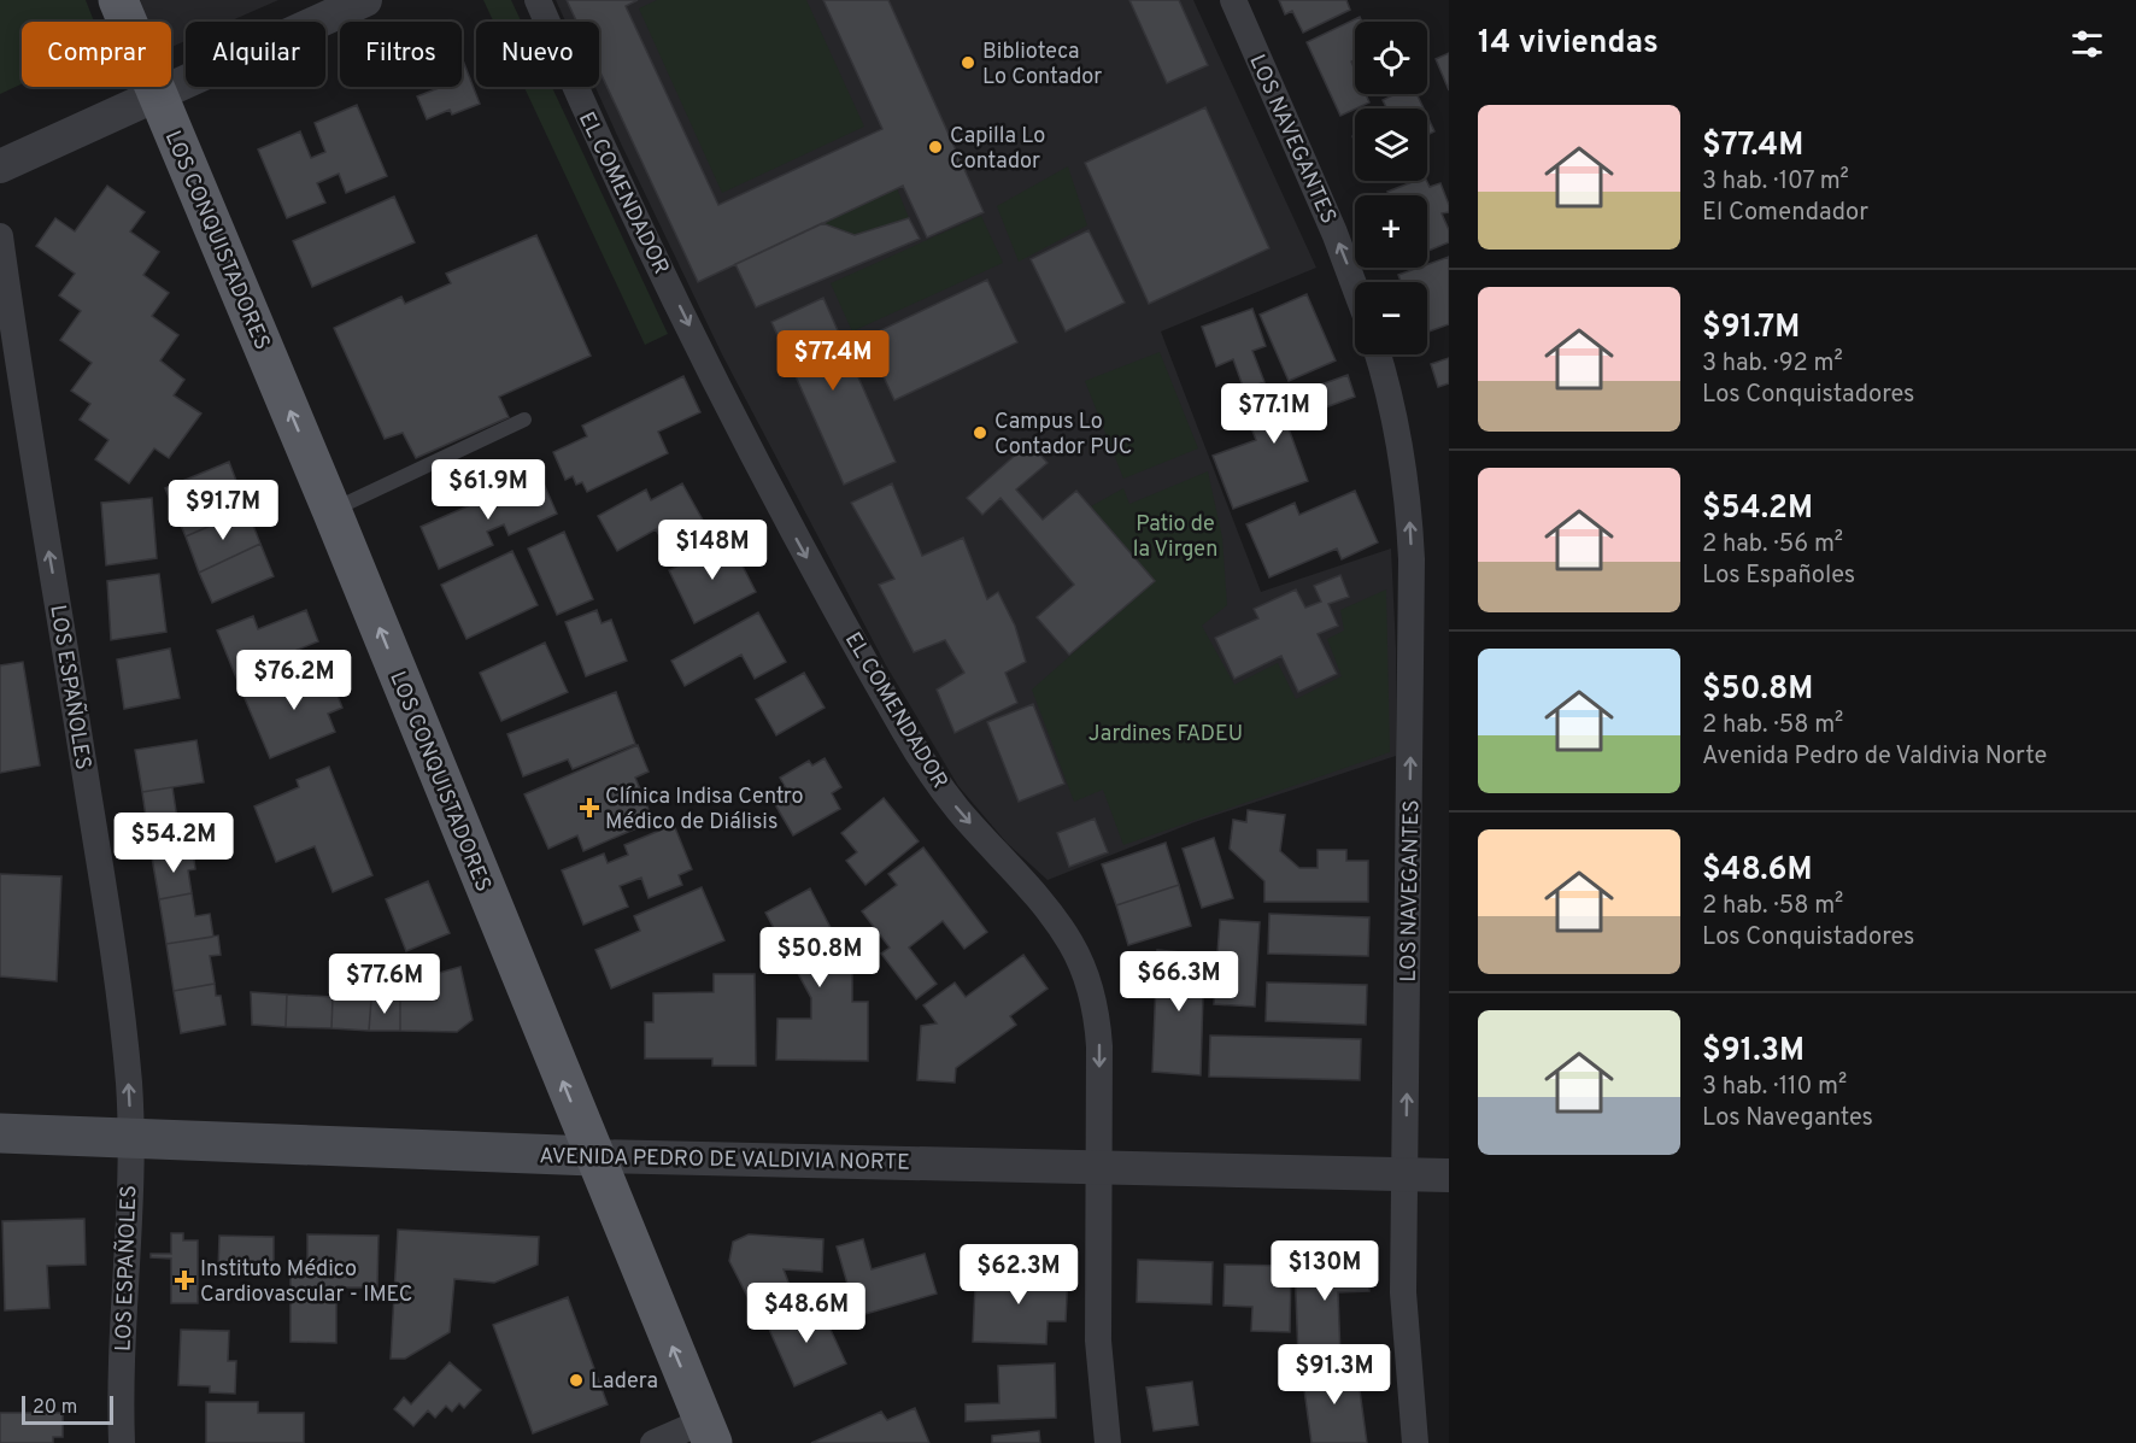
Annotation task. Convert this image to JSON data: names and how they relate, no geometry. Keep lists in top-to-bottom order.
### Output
{
  "streets": {
    "main road": ["LOS CONQUISTADORES", "AVENIDA PEDRO DE VALDIVIA NORTE"],
    "street": ["LOS NAVEGANTES", "EL COMENDADOR", "LOS ESPAÑOLES"]
  },
  "crossings": [
    ["LOS NAVEGANTES", "AVENIDA PEDRO DE VALDIVIA NORTE"],
    ["EL COMENDADOR", "AVENIDA PEDRO DE VALDIVIA NORTE"],
    ["LOS CONQUISTADORES", "AVENIDA PEDRO DE VALDIVIA NORTE"],
    ["LOS ESPAÑOLES", "AVENIDA PEDRO DE VALDIVIA NORTE"]
  ],
  "one_way": [
    "LOS NAVEGANTES",
    "EL COMENDADOR",
    "LOS CONQUISTADORES",
    "LOS ESPAÑOLES"
  ],
  "parks": ["Patio de la Virgen", "Jardines FADEU"],
  "places": {
    "other": [
      "Biblioteca Lo Contador",
      "Capilla Lo Contador",
      "Campus Lo Contador PUC",
      "Ladera"
    ],
    "health": ["Clínica Indisa Centro Médico de Diálisis", "Instituto Médico Cardiovascular - IMEC"]
  },
  "scale_bar": "20 m",
  "page": {
    "heading": "14 viviendas",
    "map_buttons": ["+", "−"],
    "chip": [
      "Comprar",
      "Alquilar",
      "Filtros",
      "Nuevo"
    ],
    "list": [
      {
        "name": "$77.4M",
        "note": "3 hab. · 107 m² · El Comendador"
      },
      {
        "name": "$91.7M",
        "note": "3 hab. · 92 m² · Los Conquistadores"
      },
      {
        "name": "$54.2M",
        "note": "2 hab. · 56 m² · Los Españoles"
      },
      {
        "name": "$50.8M",
        "note": "2 hab. · 58 m² · Avenida Pedro de Valdivia Norte"
      },
      {
        "name": "$48.6M",
        "note": "2 hab. · 58 m² · Los Conquistadores"
      },
      {
        "name": "$91.3M",
        "note": "3 hab. · 110 m² · Los Navegantes"
      }
    ],
    "price": [
      "$77.4M",
      "$77.1M",
      "$61.9M",
      "$91.7M",
      "$148M",
      "$76.2M",
      "$54.2M",
      "$50.8M",
      "$66.3M",
      "$77.6M",
      "$130M",
      "$62.3M",
      "$48.6M",
      "$91.3M"
    ],
    "scale": "20 m"
  }
}
